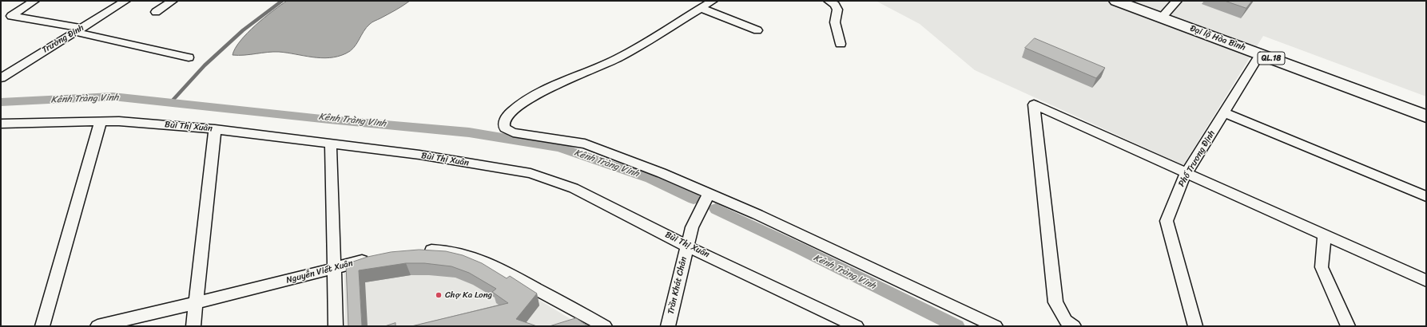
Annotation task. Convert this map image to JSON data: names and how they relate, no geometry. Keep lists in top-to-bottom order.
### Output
{
  "streets": {
    "highway": ["Đại lộ Hòa Bình", "QL.18"],
    "street": [
      "Trường Định",
      "Bùi Thị Xuân",
      "Phố Trương Định",
      "Nguyễn Viết Xuân",
      "Trần Khát Chân"
    ]
  },
  "crossings": [
    ["Đại lộ Hòa Bình", "Phố Trương Định"],
    ["Bùi Thị Xuân", "Trần Khát Chân"]
  ],
  "water": ["Kênh Tràng Vinh"],
  "places": ["Chợ Ka Long"]
}
